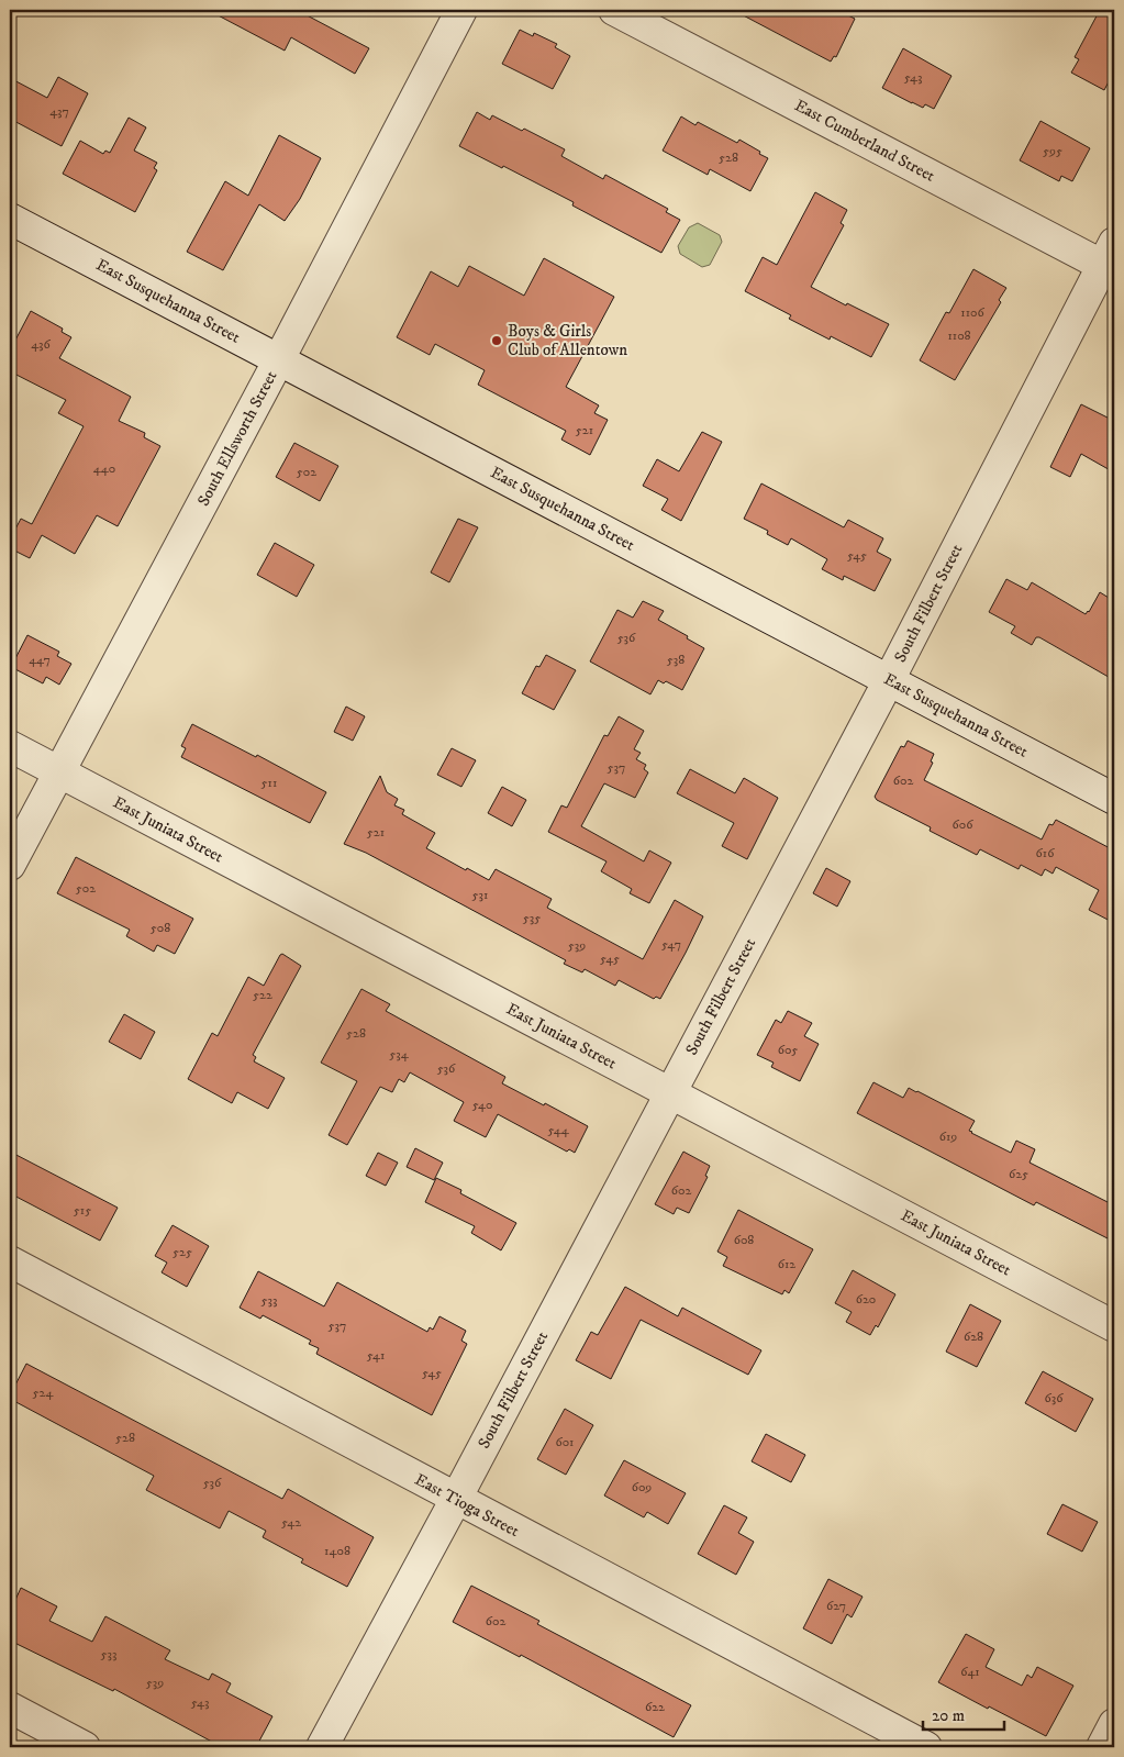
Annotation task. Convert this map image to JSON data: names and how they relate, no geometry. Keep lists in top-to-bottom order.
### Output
{
  "streets": {
    "street": [
      "East Cumberland Street",
      "East Susquehanna Street",
      "South Ellsworth Street",
      "South Filbert Street",
      "East Juniata Street",
      "East Tioga Street"
    ]
  },
  "crossings": [
    ["East Cumberland Street", "South Filbert Street"],
    ["East Susquehanna Street", "South Ellsworth Street"],
    ["East Susquehanna Street", "South Filbert Street"],
    ["South Ellsworth Street", "East Juniata Street"],
    ["South Filbert Street", "East Juniata Street"],
    ["South Filbert Street", "East Tioga Street"]
  ],
  "places": ["Boys & Girls Club of Allentown"],
  "house_numbers": [
    "543",
    "437",
    "595",
    "528",
    "1106",
    "1108",
    "436",
    "521",
    "440",
    "502",
    "545",
    "536",
    "447",
    "538",
    "537",
    "602",
    "511",
    "606",
    "521",
    "616",
    "502",
    "531",
    "535",
    "508",
    "547",
    "539",
    "545",
    "522",
    "528",
    "605",
    "534",
    "536",
    "540",
    "544",
    "619",
    "625",
    "602",
    "515",
    "608",
    "525",
    "612",
    "620",
    "533",
    "537",
    "628",
    "541",
    "545",
    "524",
    "636",
    "528",
    "601",
    "536",
    "609",
    "542",
    "1408",
    "627",
    "602",
    "533",
    "641",
    "539",
    "543",
    "622"
  ],
  "scale_bar": "20 m"
}
